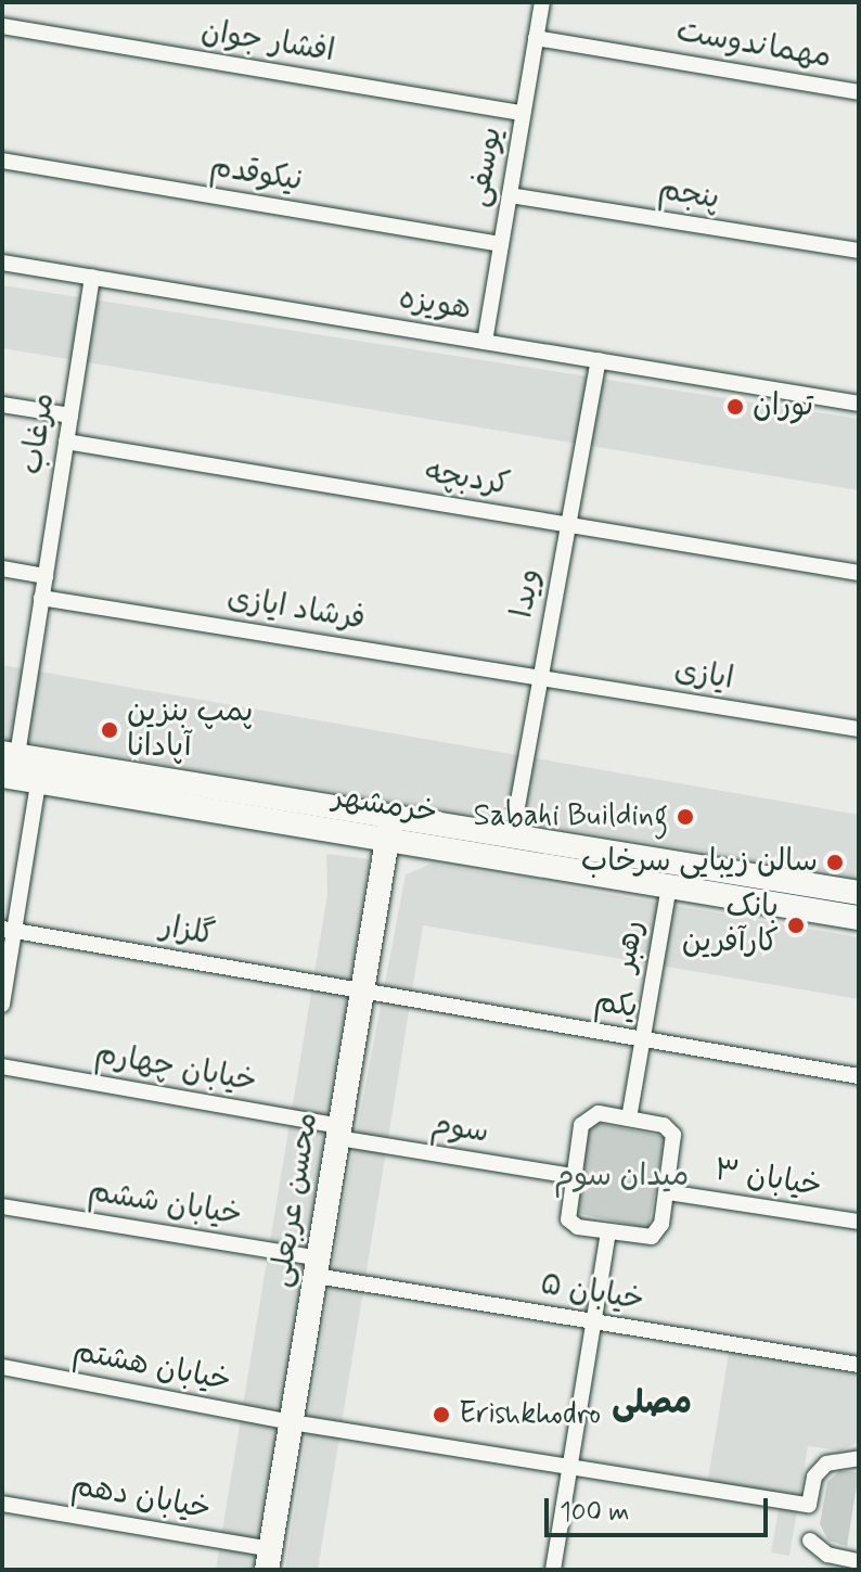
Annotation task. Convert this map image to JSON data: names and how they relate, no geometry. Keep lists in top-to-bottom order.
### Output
{
  "streets": {
    "main road": ["خرمشهر", "محسن عربعلی"],
    "street": [
      "افشار جوان",
      "مهماندوست",
      "یوسفی",
      "نیکوقدم",
      "پنجم",
      "هویزه",
      "مرغاب",
      "کردبچه",
      "ویدا",
      "فرشاد ایازی",
      "ایازی",
      "گلزار",
      "رهبر",
      "یکم",
      "خیابان چهارم",
      "سوم",
      "خیابان ۳",
      "خیابان ششم",
      "خیابان ۵",
      "خیابان هشتم",
      "خیابان دهم"
    ]
  },
  "crossings": [
    ["افشار جوان", "یوسفی"],
    ["مهماندوست", "یوسفی"],
    ["یوسفی", "نیکوقدم"],
    ["یوسفی", "پنجم"],
    ["یوسفی", "هویزه"],
    ["هویزه", "مرغاب"],
    ["هویزه", "ویدا"],
    ["مرغاب", "کردبچه"],
    ["مرغاب", "فرشاد ایازی"],
    ["مرغاب", "خرمشهر"],
    ["کردبچه", "ویدا"],
    ["ویدا", "فرشاد ایازی"],
    ["ویدا", "ایازی"],
    ["ویدا", "خرمشهر"],
    ["فرشاد ایازی", "ایازی"],
    ["خرمشهر", "رهبر"],
    ["خرمشهر", "محسن عربعلی"],
    ["گلزار", "یکم"],
    ["گلزار", "محسن عربعلی"],
    ["رهبر", "یکم"],
    ["رهبر", "سوم"],
    ["رهبر", "خیابان ۳"],
    ["یکم", "محسن عربعلی"],
    ["خیابان چهارم", "سوم"],
    ["خیابان چهارم", "محسن عربعلی"],
    ["سوم", "خیابان ۳"],
    ["سوم", "محسن عربعلی"],
    ["محسن عربعلی", "خیابان ششم"],
    ["محسن عربعلی", "خیابان ۵"],
    ["محسن عربعلی", "خیابان هشتم"],
    ["محسن عربعلی", "خیابان دهم"],
    ["خیابان ششم", "خیابان ۵"]
  ],
  "districts": ["مصلی"],
  "parks": ["میدان سوم"],
  "places": [
    "توران",
    "پمپ بنزین آپادانا",
    "Sabahi Building",
    "سالن زیبایی سرخاب",
    "بانک کارآفرین",
    "Erishkhodro"
  ],
  "scale_bar": "100 m"
}
